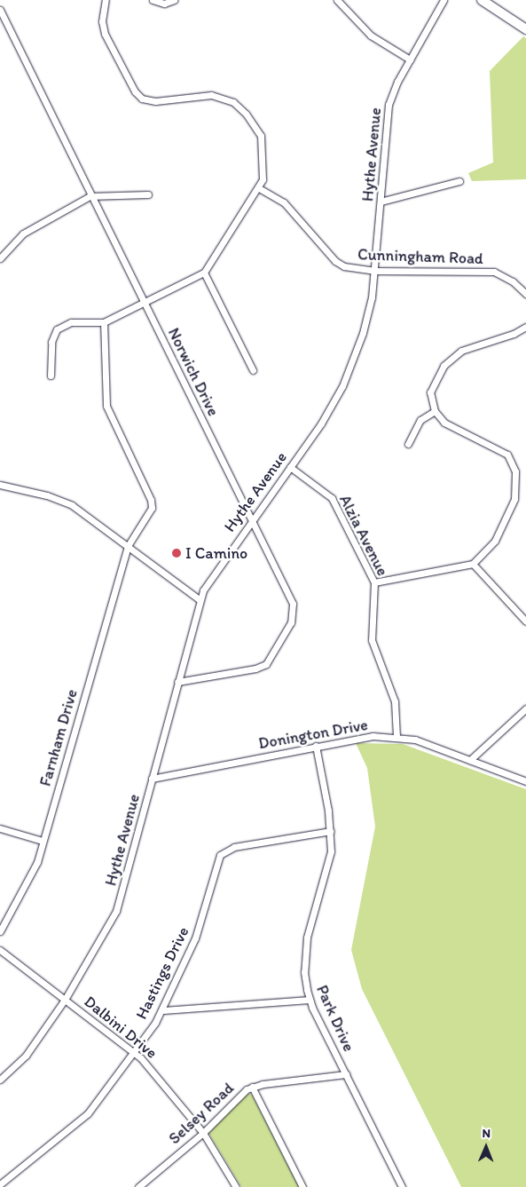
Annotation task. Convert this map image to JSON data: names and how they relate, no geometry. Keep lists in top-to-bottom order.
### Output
{
  "streets": {
    "street": [
      "Hythe Avenue",
      "Cunningham Road",
      "Norwich Drive",
      "Alzia Avenue",
      "Donington Drive",
      "Farnham Drive",
      "Hastings Drive",
      "Park Drive",
      "Dalbini Drive",
      "Selsey Road"
    ]
  },
  "crossings": [
    ["Hythe Avenue", "Cunningham Road"],
    ["Hythe Avenue", "Norwich Drive"],
    ["Hythe Avenue", "Alzia Avenue"],
    ["Hythe Avenue", "Donington Drive"],
    ["Hythe Avenue", "Dalbini Drive"],
    ["Alzia Avenue", "Donington Drive"],
    ["Donington Drive", "Park Drive"],
    ["Hastings Drive", "Park Drive"],
    ["Hastings Drive", "Dalbini Drive"],
    ["Park Drive", "Selsey Road"],
    ["Dalbini Drive", "Selsey Road"]
  ],
  "places": ["I Camino"],
  "north": "top"
}
